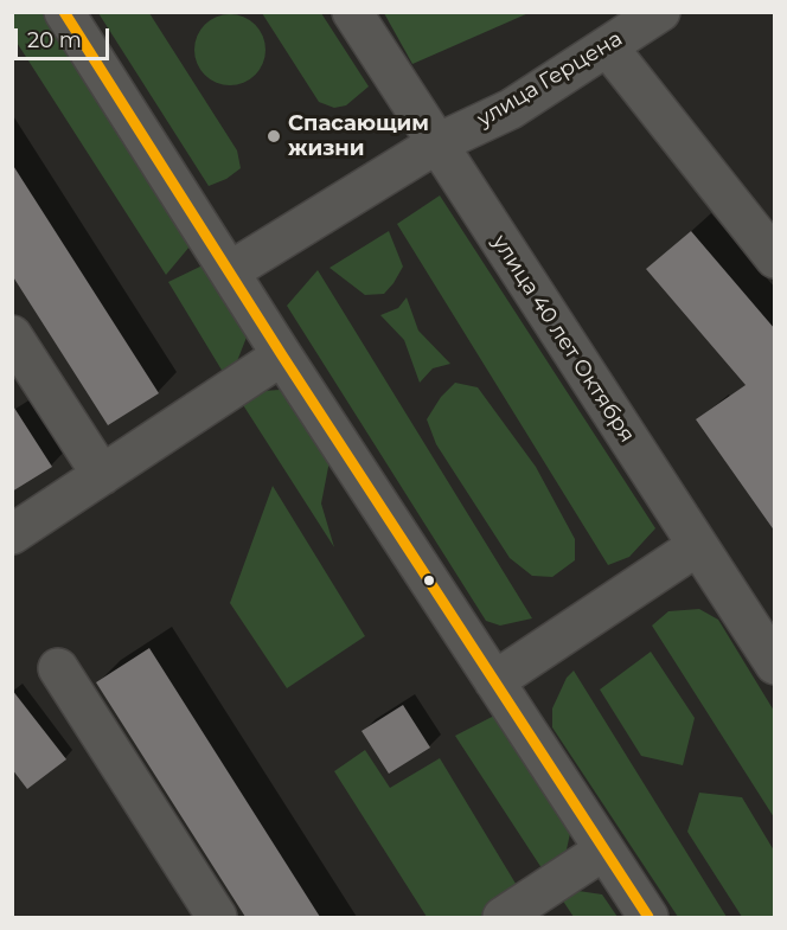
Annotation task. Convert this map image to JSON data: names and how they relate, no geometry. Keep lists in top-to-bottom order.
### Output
{
  "streets": {
    "street": ["улица Герцена", "улица 40 лет Октября"]
  },
  "crossings": [
    ["улица Герцена", "улица 40 лет Октября"]
  ],
  "places": ["Спасающим жизни"],
  "scale_bar": "20 m"
}
